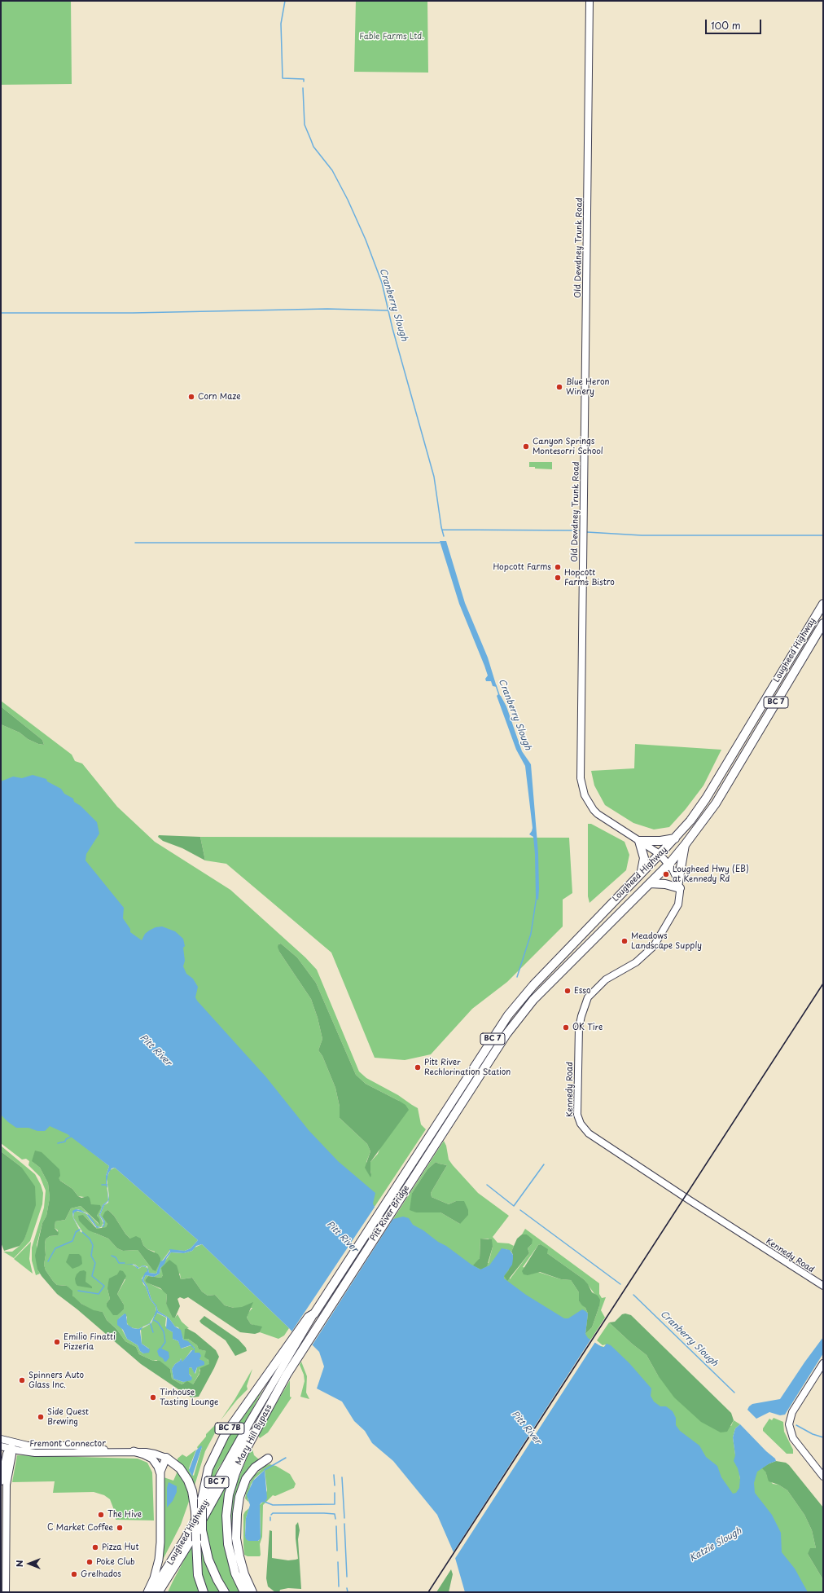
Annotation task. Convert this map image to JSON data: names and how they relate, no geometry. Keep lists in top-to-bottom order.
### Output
{
  "streets": {
    "highway": [
      "Lougheed Highway",
      "BC 7",
      "Pitt River Bridge",
      "BC 7B",
      "Mary Hill Bypass"
    ],
    "main road": ["Old Dewdney Trunk Road", "Kennedy Road", "Fremont Connector"]
  },
  "crossings": [
    ["Old Dewdney Trunk Road", "Lougheed Highway"],
    ["Lougheed Highway", "Pitt River Bridge"],
    ["Lougheed Highway", "BC 7B"],
    ["Lougheed Highway", "Mary Hill Bypass"],
    ["Pitt River Bridge", "BC 7B"],
    ["Pitt River Bridge", "Mary Hill Bypass"]
  ],
  "water": ["Cranberry Slough", "Pitt River", "Katzie Slough"],
  "parks": ["Fable Farms Ltd."],
  "places": [
    "Blue Heron Winery",
    "Corn Maze",
    "Canyon Springs Montesorri School",
    "Hopcott Farms",
    "Hopcott Farms Bistro",
    "Lougheed Hwy (EB) at Kennedy Rd",
    "Meadows Landscape Supply",
    "Esso",
    "OK Tire",
    "Pitt River Rechlorination Station",
    "Emilio Finatti Pizzeria",
    "Spinners Auto Glass Inc.",
    "Tinhouse Tasting Lounge",
    "Side Quest Brewing",
    "The Hive",
    "C Market Coffee",
    "Pizza Hut",
    "Poke Club",
    "Grelhados"
  ],
  "scale_bar": "100 m",
  "north": "left"
}
